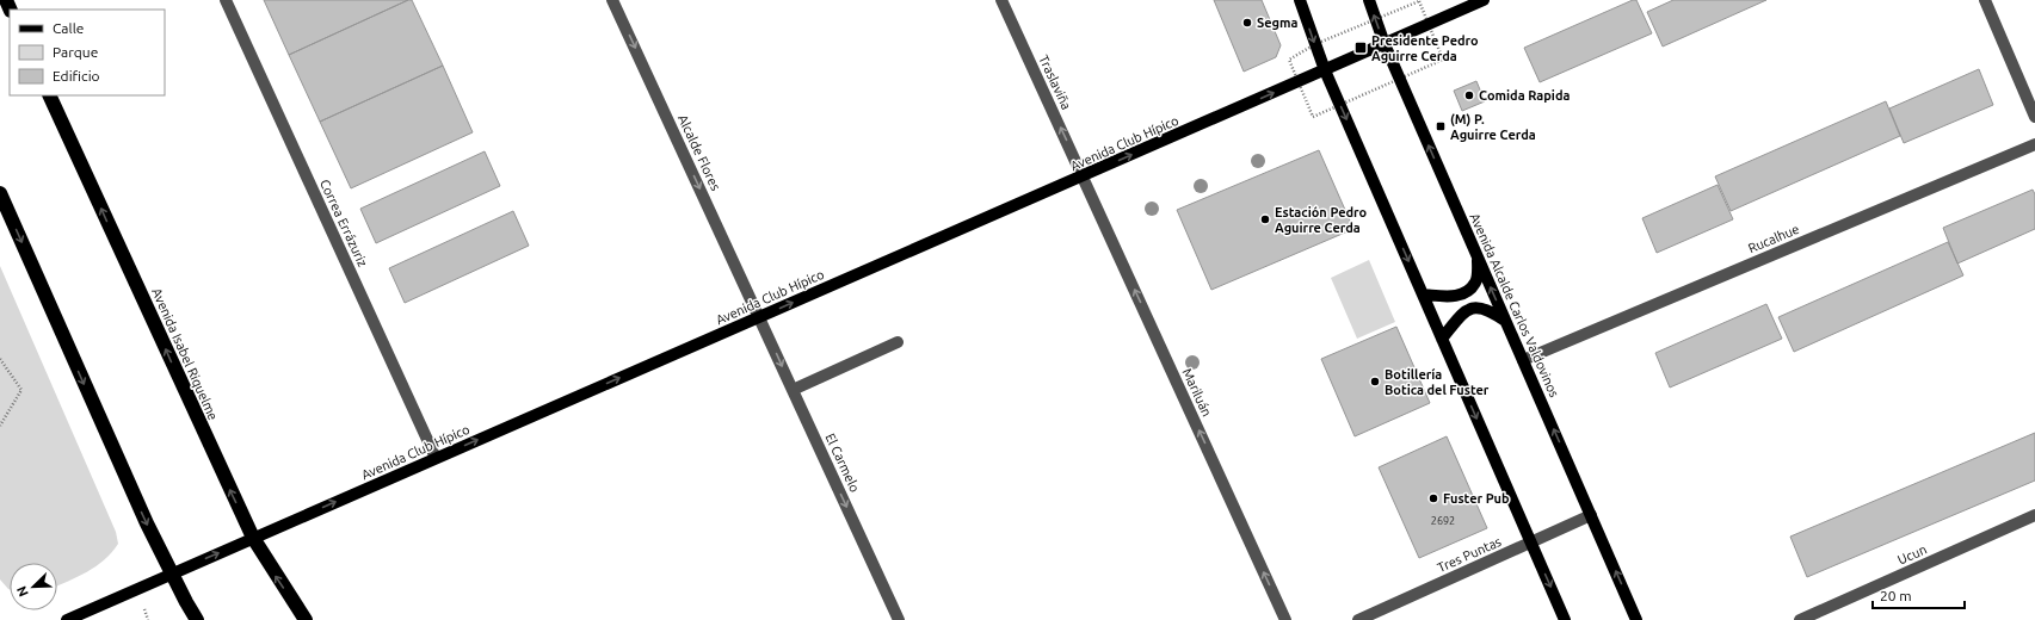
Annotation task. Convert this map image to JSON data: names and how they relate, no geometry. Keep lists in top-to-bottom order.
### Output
{
  "streets": {
    "highway": ["Avenida Isabel Riquelme"],
    "main road": ["Avenida Club Hípico", "Avenida Alcalde Carlos Valdovinos"],
    "street": [
      "Traslaviña",
      "Alcalde Flores",
      "Correa Errázuriz",
      "Rucalhue",
      "Mariluán",
      "El Carmelo",
      "Tres Puntas",
      "Ucun"
    ]
  },
  "crossings": [
    ["Traslaviña", "Avenida Club Hípico"],
    ["Traslaviña", "Mariluán"],
    ["Avenida Club Hípico", "Alcalde Flores"],
    ["Avenida Club Hípico", "Correa Errázuriz"],
    ["Avenida Club Hípico", "Avenida Alcalde Carlos Valdovinos"],
    ["Avenida Club Hípico", "Avenida Isabel Riquelme"],
    ["Avenida Club Hípico", "Mariluán"],
    ["Avenida Club Hípico", "El Carmelo"],
    ["Alcalde Flores", "El Carmelo"],
    ["Rucalhue", "Avenida Alcalde Carlos Valdovinos"],
    ["Avenida Alcalde Carlos Valdovinos", "Tres Puntas"]
  ],
  "one_way": [
    "Traslaviña",
    "Avenida Club Hípico",
    "Alcalde Flores",
    "Mariluán",
    "El Carmelo"
  ],
  "places": {
    "other": [
      "Segma",
      "Comida Rapida",
      "Estación Pedro Aguirre Cerda",
      "Botillería Botica del Fuster",
      "Fuster Pub"
    ],
    "transit": ["Presidente Pedro Aguirre Cerda", "(M) P. Aguirre Cerda"]
  },
  "house_numbers": ["2692"],
  "legend": ["Calle", "Parque", "Edificio"],
  "scale_bar": "20 m",
  "north": "bottom left"
}
